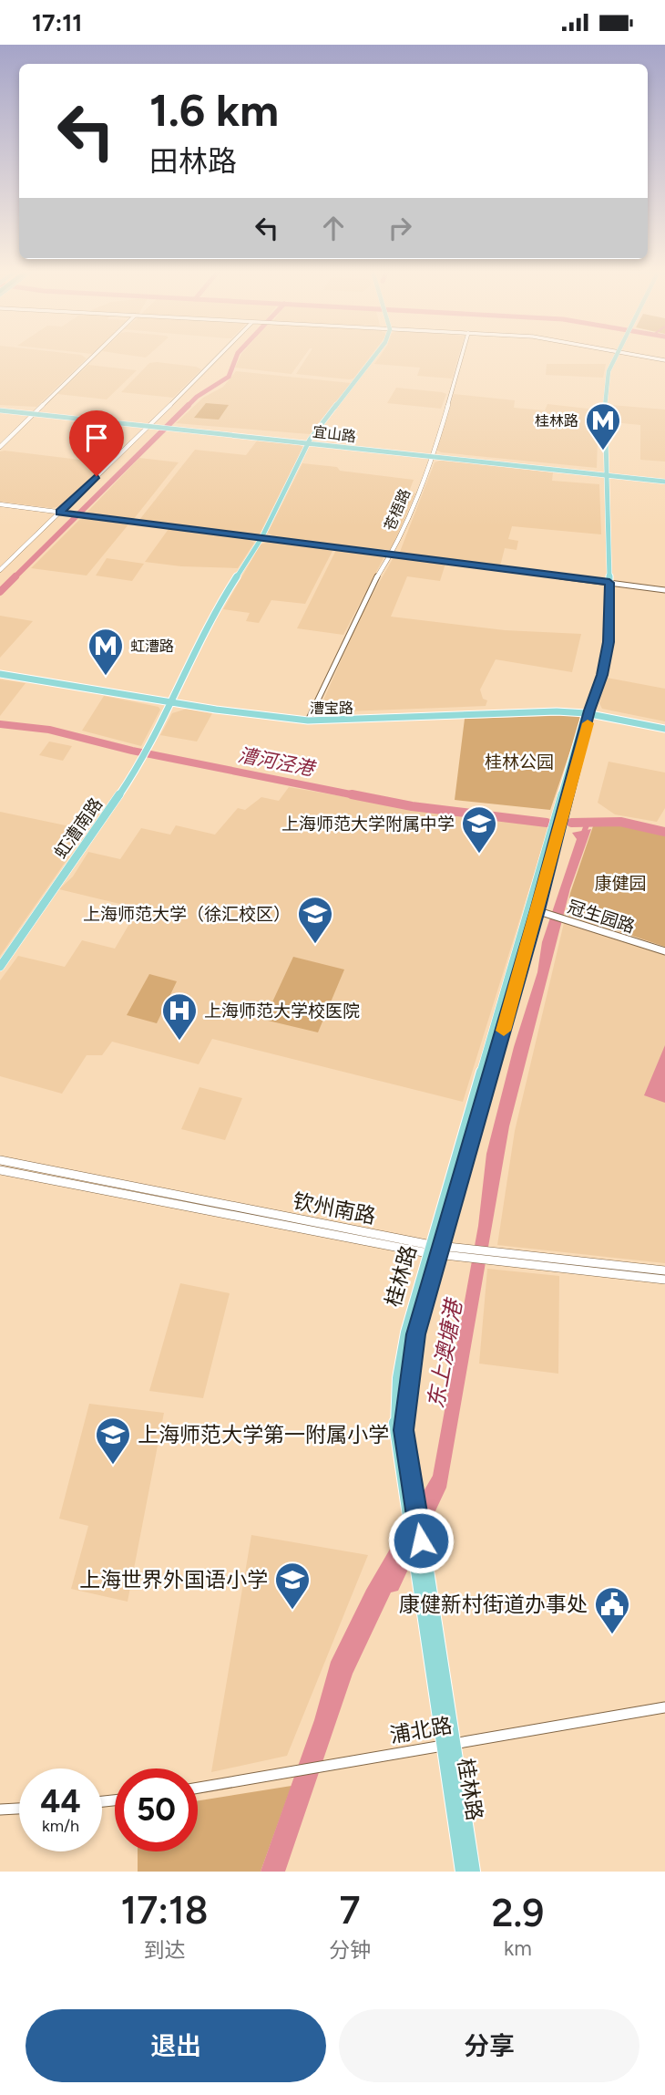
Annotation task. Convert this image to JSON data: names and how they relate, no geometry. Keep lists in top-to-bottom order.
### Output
{
  "streets": {
    "main road": [
      "宜山路",
      "漕宝路",
      "虹漕南路",
      "桂林路"
    ],
    "street": [
      "苍梧路",
      "冠生园路",
      "钦州南路",
      "浦北路"
    ]
  },
  "crossings": [
    ["宜山路", "苍梧路"],
    ["宜山路", "桂林路"],
    ["苍梧路", "漕宝路"],
    ["漕宝路", "虹漕南路"],
    ["漕宝路", "桂林路"],
    ["冠生园路", "桂林路"],
    ["钦州南路", "桂林路"],
    ["桂林路", "浦北路"]
  ],
  "water": ["漕河泾港", "东上澳塘港"],
  "parks": ["桂林公园", "康健园"],
  "places": {
    "metro station": ["桂林路", "虹漕路"],
    "school or university": [
      "上海师范大学附属中学",
      "上海师范大学（徐汇校区）",
      "上海师范大学第一附属小学",
      "上海世界外国语小学"
    ],
    "hospital": ["上海师范大学校医院"],
    "public building": ["康健新村街道办事处"]
  },
  "page": {
    "status": "17:11",
    "turn": ["1.6 km", "田林路"],
    "speed": "44 km/h",
    "limit": "50",
    "eta": [
      "17:18",
      "到达",
      "7",
      "分钟",
      "2.9",
      "km"
    ],
    "buttons": ["退出", "分享"]
  }
}
